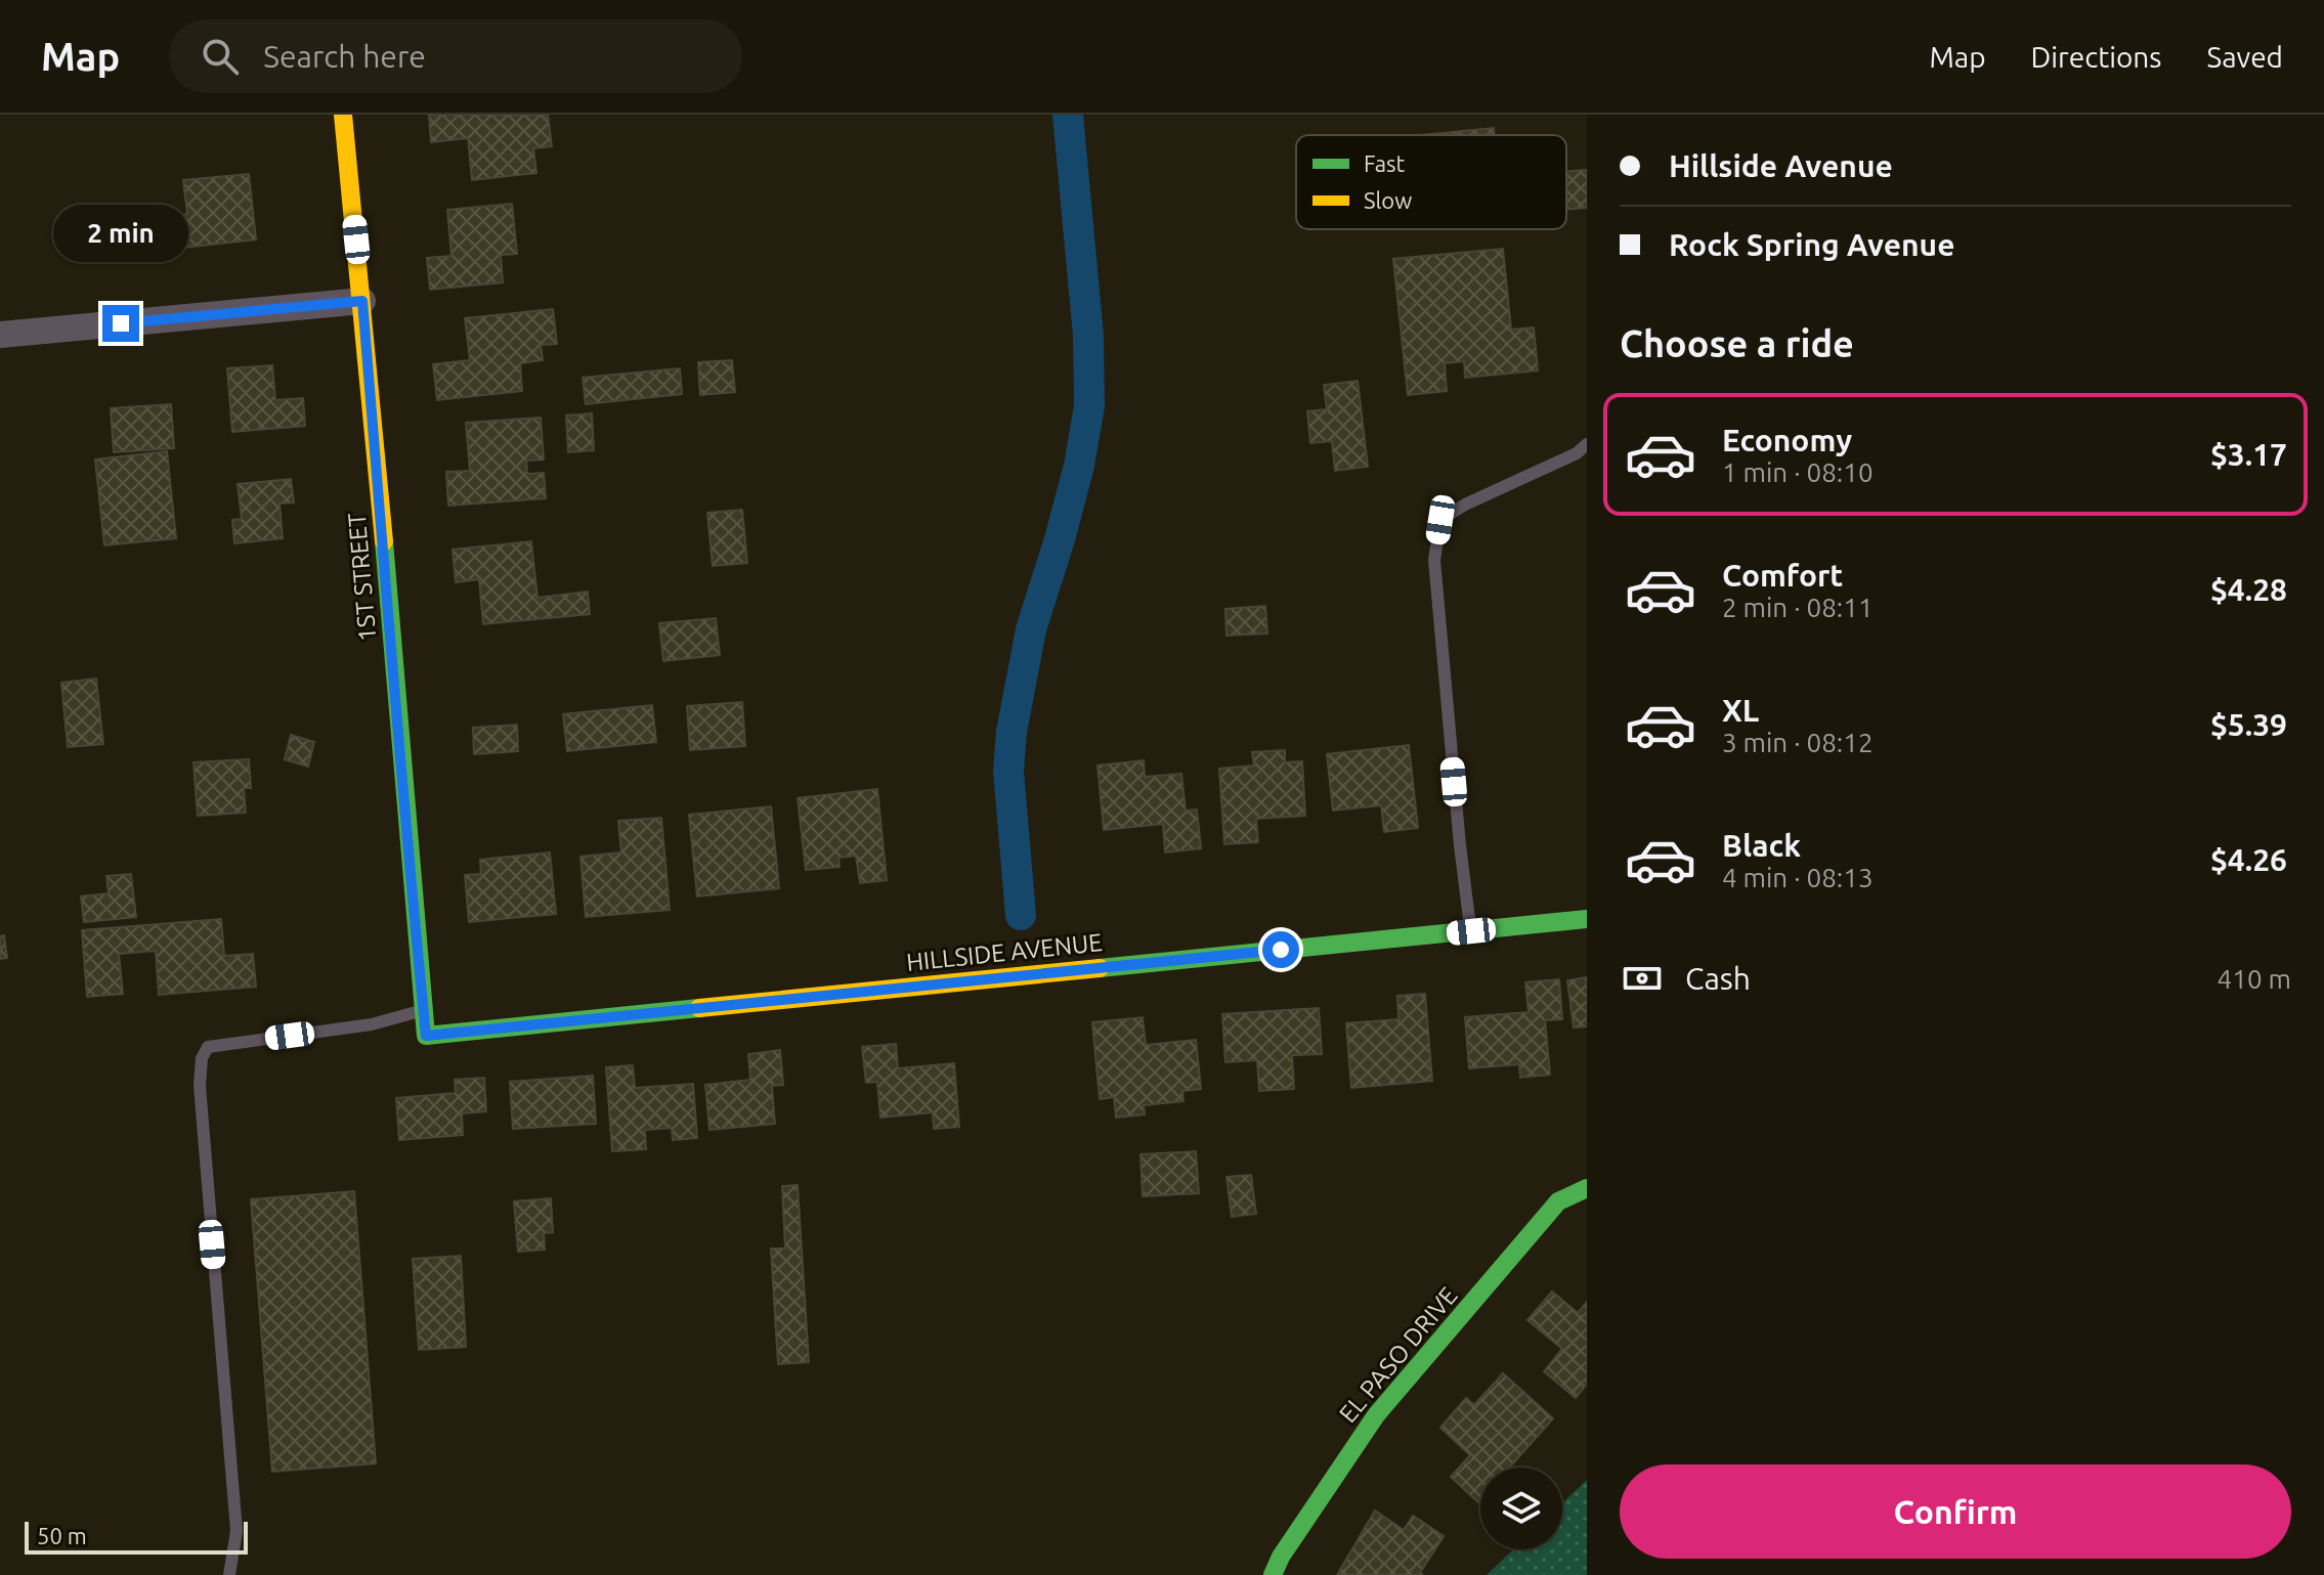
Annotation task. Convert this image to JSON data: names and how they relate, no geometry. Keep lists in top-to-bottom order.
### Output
{
  "streets": {
    "street": ["1ST STREET", "HILLSIDE AVENUE", "EL PASO DRIVE"]
  },
  "crossings": [
    ["1ST STREET", "HILLSIDE AVENUE"]
  ],
  "legend": ["Fast", "Slow"],
  "scale_bar": "50 m",
  "page": {
    "header": "Map",
    "search": "Search here",
    "nav": ["Map", "Directions", "Saved"],
    "banner": ["Hillside Avenue", "Rock Spring Avenue"],
    "bubble": "2 min",
    "heading": "Choose a ride",
    "list": [
      {
        "name": "Economy",
        "note": "1 min · 08:10",
        "value": "$3.17"
      },
      {
        "name": "Comfort",
        "note": "2 min · 08:11",
        "value": "$4.28"
      },
      {
        "name": "XL",
        "note": "3 min · 08:12",
        "value": "$5.39"
      },
      {
        "name": "Black",
        "note": "4 min · 08:13",
        "value": "$4.26"
      }
    ],
    "pay": ["Cash", "410 m"],
    "buttons": "Confirm",
    "scale": "50 m"
  }
}
